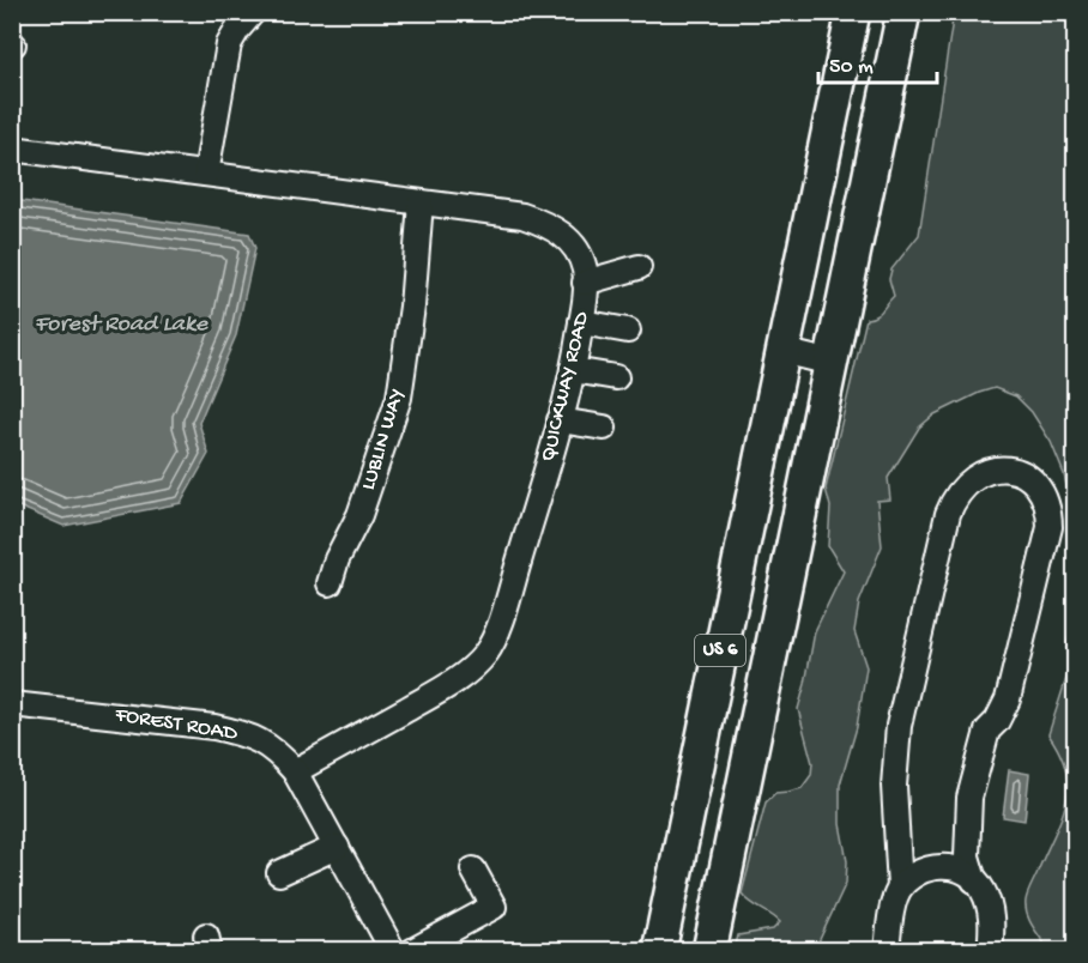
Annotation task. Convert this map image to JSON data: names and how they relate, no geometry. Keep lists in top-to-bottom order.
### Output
{
  "streets": {
    "highway": ["US 6"],
    "street": ["QUICKWAY ROAD", "LUBLIN WAY", "FOREST ROAD"]
  },
  "crossings": [
    ["QUICKWAY ROAD", "LUBLIN WAY"],
    ["QUICKWAY ROAD", "FOREST ROAD"]
  ],
  "water": ["Forest Road Lake"],
  "scale_bar": "50 m"
}
